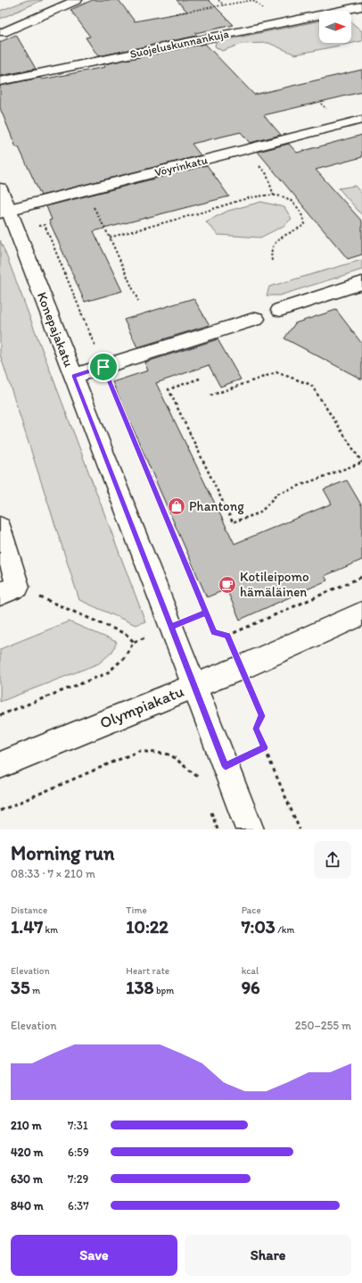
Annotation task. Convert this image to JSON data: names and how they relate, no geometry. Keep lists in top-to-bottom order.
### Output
{
  "streets": {
    "main road": [
      "Suojeluskunnankuja",
      "Vöyrinkatu",
      "Konepajakatu",
      "Olympiakatu"
    ]
  },
  "crossings": [
    ["Vöyrinkatu", "Konepajakatu"],
    ["Konepajakatu", "Olympiakatu"]
  ],
  "places": {
    "shop": ["Phantong"],
    "cafe": ["Kotileipomo hämäläinen"]
  },
  "north": "right",
  "page": {
    "heading": ["Morning run", "08:33 · 7 × 210 m"],
    "stats": [
      ["Distance", "1.47 km"],
      ["Time", "10:22"],
      ["Pace", "7:03 /km"],
      ["Elevation", "35 m"],
      ["Heart rate", "138 bpm"],
      ["kcal", "96"]
    ],
    "chart": ["Elevation", "250–255 m"],
    "list": [
      {
        "name": "210 m",
        "note": "7:31"
      },
      {
        "name": "420 m",
        "note": "6:59"
      },
      {
        "name": "630 m",
        "note": "7:29"
      },
      {
        "name": "840 m",
        "note": "6:37"
      }
    ],
    "buttons": ["Save", "Share"]
  }
}
